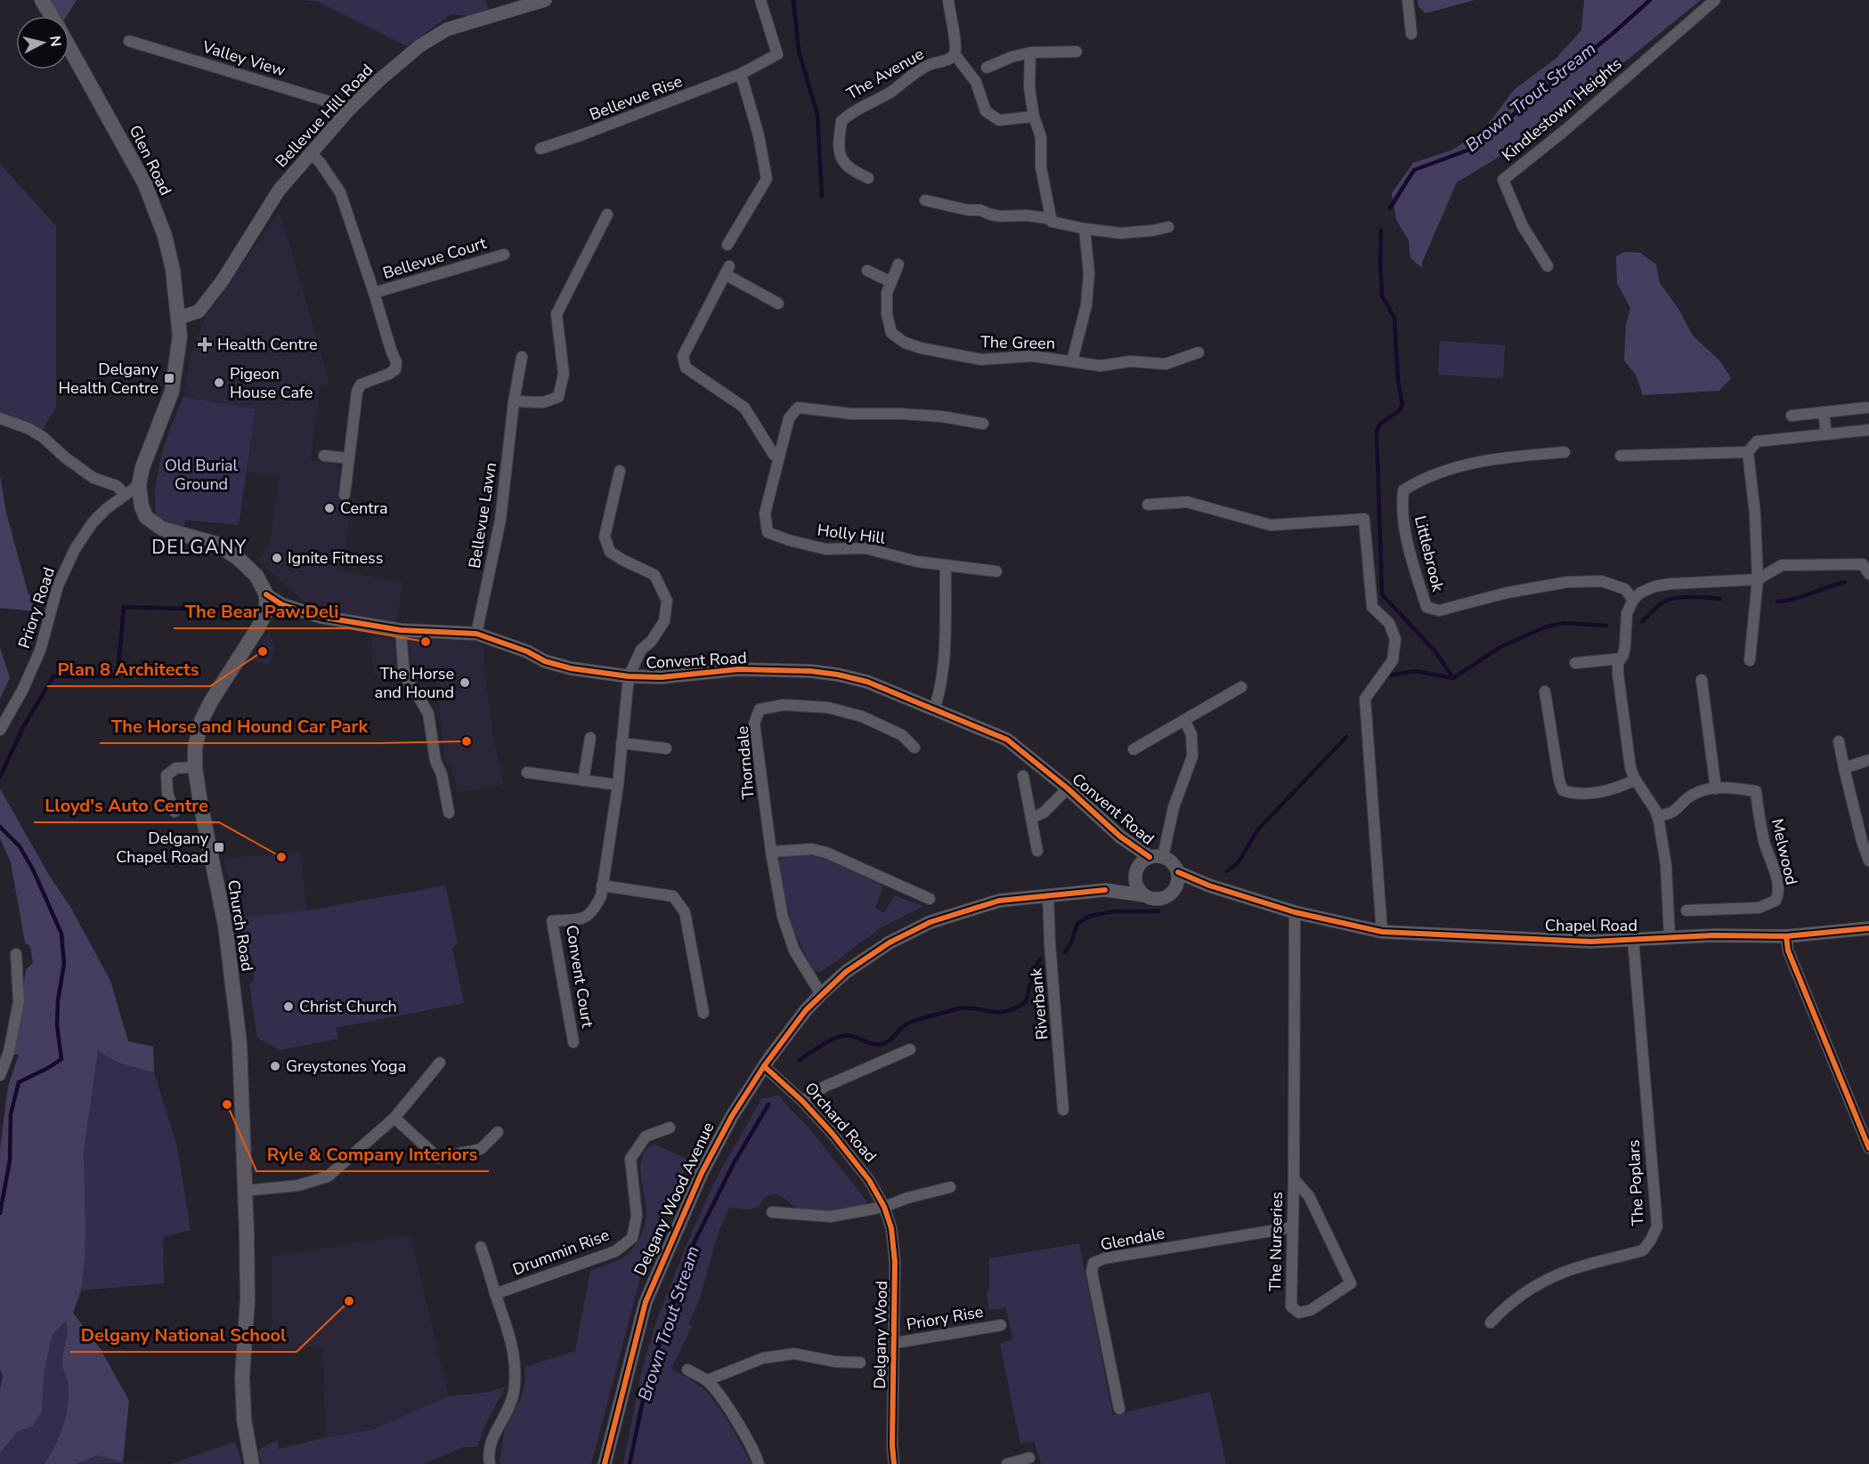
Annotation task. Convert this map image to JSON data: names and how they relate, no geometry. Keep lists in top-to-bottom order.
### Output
{
  "streets": {
    "main road": ["Glen Road", "Church Road"],
    "street": [
      "Valley View",
      "The Avenue",
      "Bellevue Rise",
      "Kindlestown Heights",
      "Bellevue Hill Road",
      "Bellevue Court",
      "The Green",
      "Bellevue Lawn",
      "Holly Hill",
      "Littlebrook",
      "Priory Road",
      "Convent Road",
      "Thorndale",
      "Melwood",
      "Chapel Road",
      "Convent Court",
      "Riverbank",
      "Orchard Road",
      "The Poplars",
      "Delgany Wood Avenue",
      "Glendale",
      "The Nurseries",
      "Drummin Rise",
      "Priory Rise",
      "Delgany Wood"
    ]
  },
  "crossings": [
    ["Valley View", "Bellevue Hill Road"],
    ["Bellevue Hill Road", "Glen Road"],
    ["Bellevue Hill Road", "Bellevue Court"],
    ["Glen Road", "Priory Road"],
    ["Bellevue Lawn", "Convent Road"],
    ["Convent Road", "Church Road"],
    ["Convent Road", "Chapel Road"],
    ["Convent Road", "Convent Court"],
    ["Convent Road", "Delgany Wood Avenue"],
    ["Thorndale", "Delgany Wood Avenue"],
    ["Chapel Road", "The Poplars"],
    ["Chapel Road", "Delgany Wood Avenue"],
    ["Chapel Road", "The Nurseries"],
    ["Riverbank", "Delgany Wood Avenue"],
    ["Orchard Road", "Delgany Wood Avenue"],
    ["Orchard Road", "Delgany Wood"],
    ["Glendale", "The Nurseries"],
    ["Priory Rise", "Delgany Wood"]
  ],
  "districts": ["DELGANY"],
  "water": ["Brown Trout Stream"],
  "parks": ["Old Burial Ground"],
  "places": {
    "health": ["Health Centre"],
    "transit": ["Delgany Health Centre", "Delgany Chapel Road"],
    "other": [
      "Pigeon House Cafe",
      "Centra",
      "Ignite Fitness",
      "The Bear Paw Deli",
      "Plan 8 Architects",
      "The Horse and Hound",
      "The Horse and Hound Car Park",
      "Lloyd's Auto Centre",
      "Christ Church",
      "Greystones Yoga",
      "Ryle & Company Interiors",
      "Delgany National School"
    ]
  },
  "north": "right"
}
